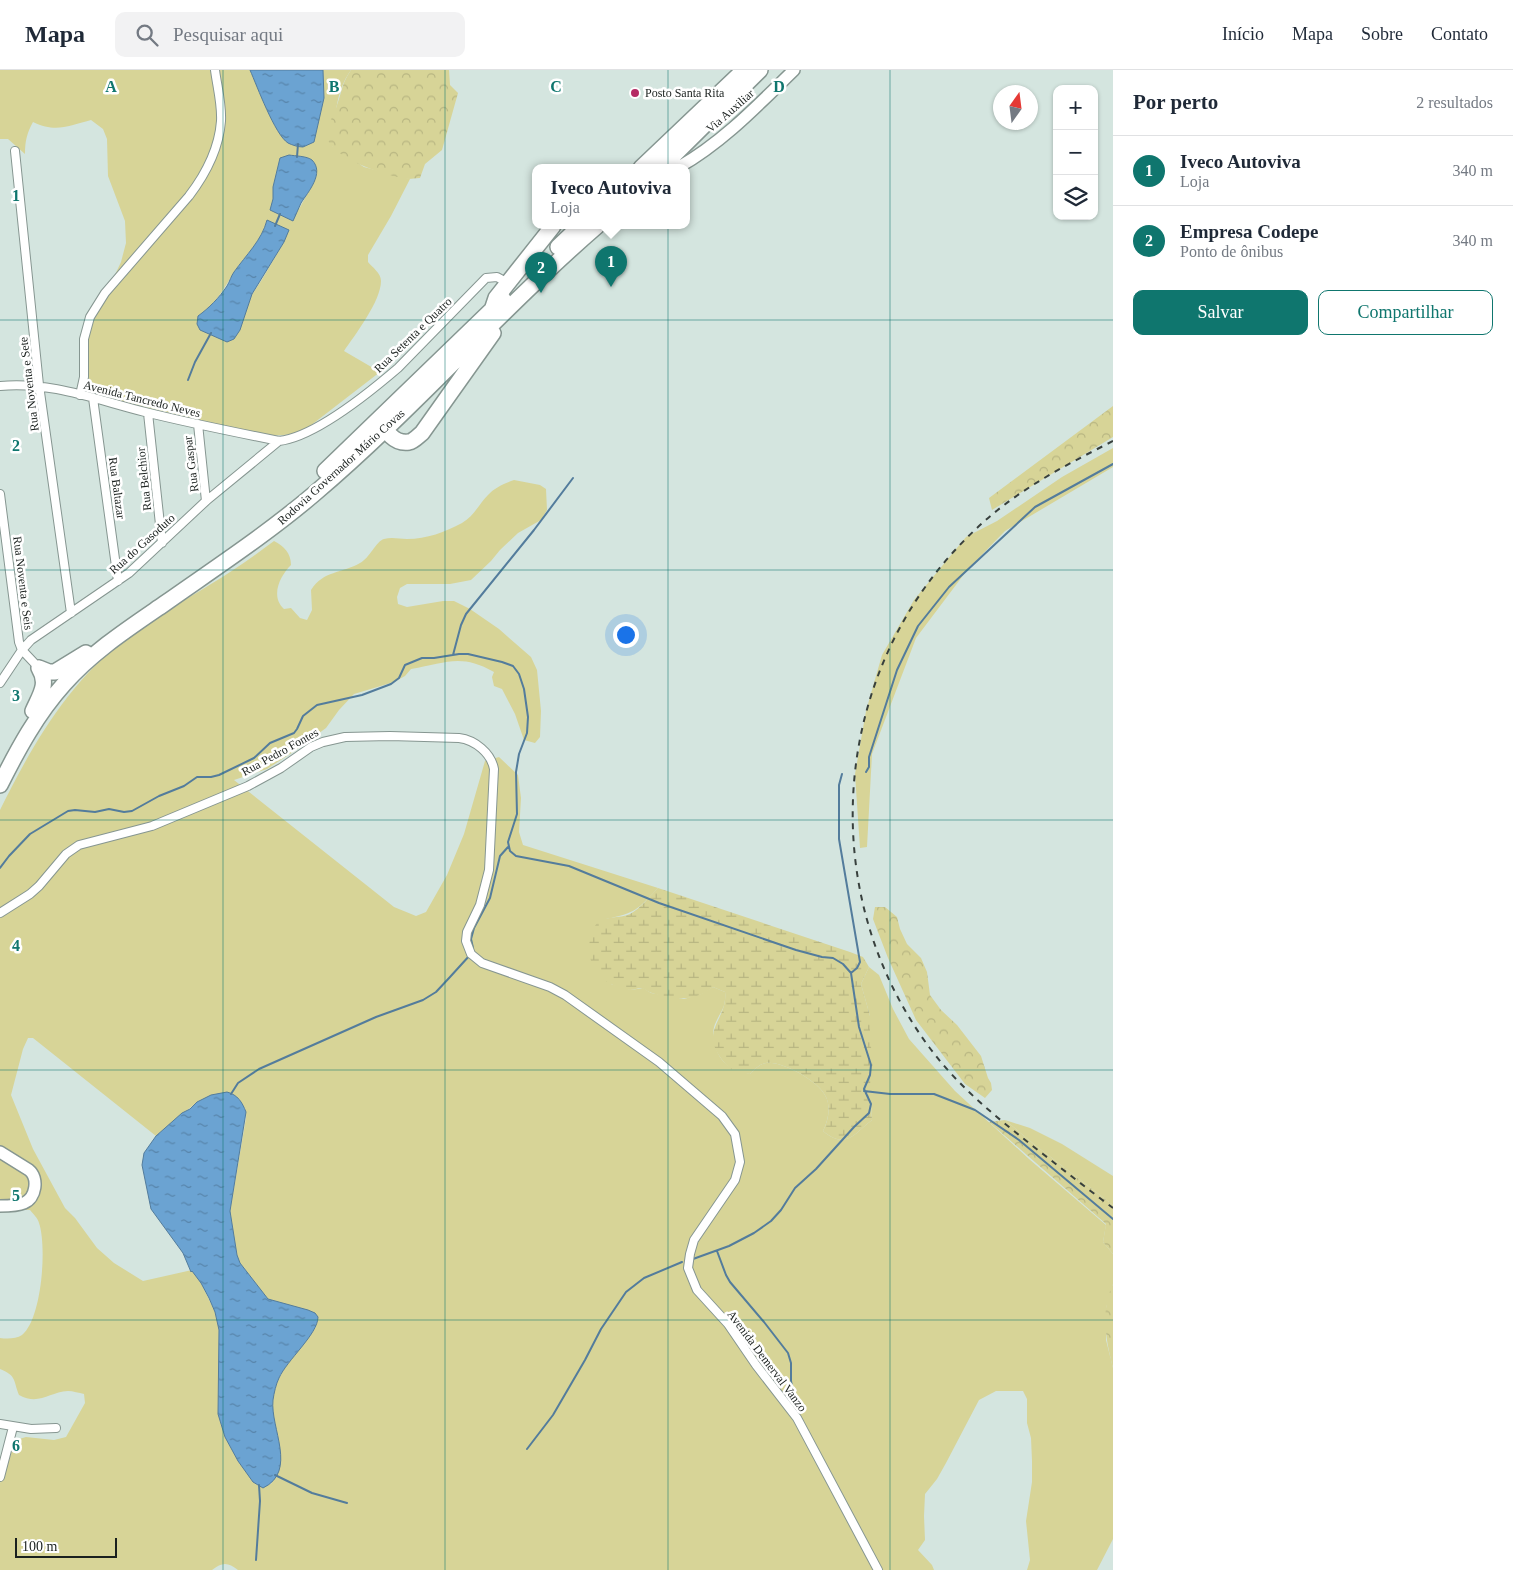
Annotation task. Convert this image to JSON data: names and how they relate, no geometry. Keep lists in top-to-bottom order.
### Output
{
  "streets": {
    "highway": ["Rodovia Governador Mário Covas"],
    "street": [
      "Via Auxiliar",
      "Rua Setenta e Quatro",
      "Rua Noventa e Sete",
      "Avenida Tancredo Neves",
      "Rua Gaspar",
      "Rua Belchior",
      "Rua Baltazar",
      "Rua do Gasoduto",
      "Rua Noventa e Seis",
      "Rua Pedro Fontes",
      "Avenida Demerval Vanzo"
    ]
  },
  "crossings": [
    ["Rua Setenta e Quatro", "Avenida Tancredo Neves"],
    ["Rua Setenta e Quatro", "Rua do Gasoduto"],
    ["Rua Noventa e Sete", "Avenida Tancredo Neves"],
    ["Rua Noventa e Sete", "Rua do Gasoduto"],
    ["Avenida Tancredo Neves", "Rua Gaspar"],
    ["Avenida Tancredo Neves", "Rua Belchior"],
    ["Avenida Tancredo Neves", "Rua Baltazar"],
    ["Avenida Tancredo Neves", "Rua do Gasoduto"],
    ["Rua Gaspar", "Rua do Gasoduto"],
    ["Rua Belchior", "Rua do Gasoduto"],
    ["Rua Baltazar", "Rua do Gasoduto"],
    ["Rua do Gasoduto", "Rua Noventa e Seis"],
    ["Rua Pedro Fontes", "Avenida Demerval Vanzo"]
  ],
  "places": ["Posto Santa Rita"],
  "scale_bar": "100 m",
  "north": "top",
  "page": {
    "header": "Mapa",
    "search": "Pesquisar aqui",
    "nav": [
      "Início",
      "Mapa",
      "Sobre",
      "Contato"
    ],
    "heading": ["Por perto", "2 resultados"],
    "map_buttons": ["+", "−"],
    "list": [
      {
        "mark": "1",
        "name": "Iveco Autoviva",
        "note": "Loja",
        "value": "340 m"
      },
      {
        "mark": "2",
        "name": "Empresa Codepe",
        "note": "Ponto de ônibus",
        "value": "340 m"
      }
    ],
    "popup": ["Iveco Autoviva", "Loja"],
    "pins": ["1", "2"],
    "buttons": ["Salvar", "Compartilhar"],
    "scale": "100 m"
  },
  "grid": {
    "columns": [
      "A",
      "B",
      "C",
      "D"
    ],
    "rows": [
      "1",
      "2",
      "3",
      "4",
      "5",
      "6"
    ]
  }
}
